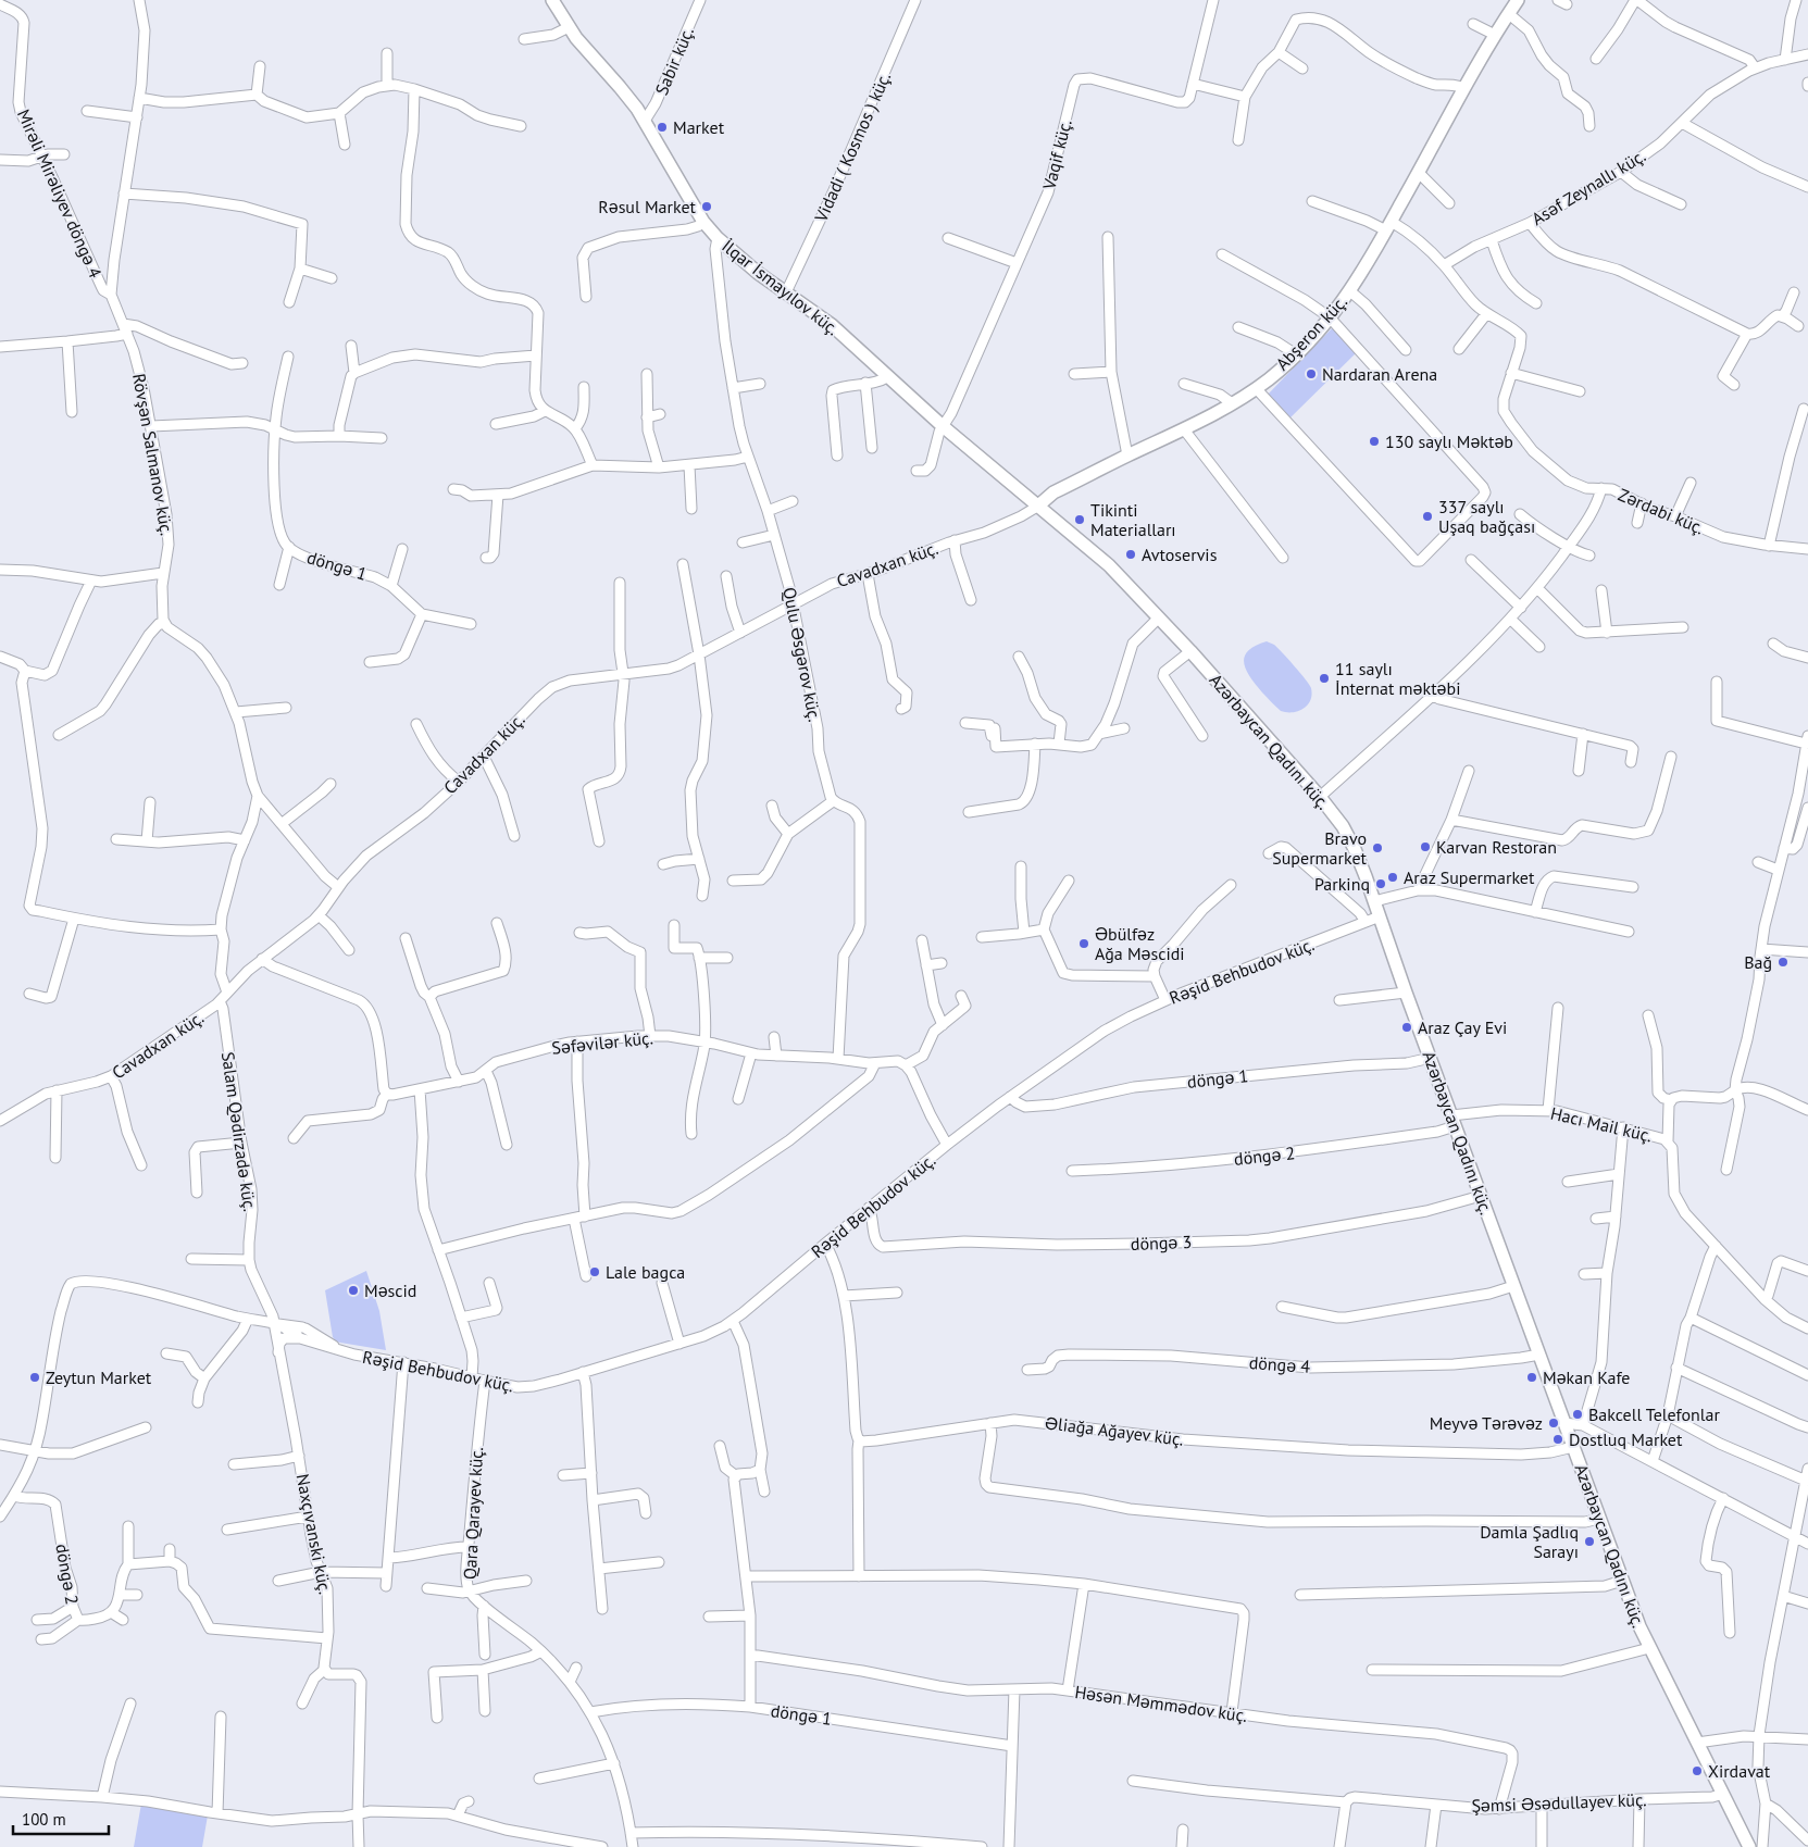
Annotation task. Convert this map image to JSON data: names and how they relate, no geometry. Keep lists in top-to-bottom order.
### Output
{
  "streets": {
    "main road": ["İlqar İsmayılov küç.", "Abşeron küç.", "Azərbaycan Qadını küç."],
    "street": [
      "Sabir küç.",
      "Vidadi ( Kosmos ) küç.",
      "Vaqif küç.",
      "Asəf Zeynallı küç.",
      "Mirəli Mirəliyev döngə 4",
      "Rövşən Salmanov küç.",
      "Zərdabi küç.",
      "Cavadxan küç.",
      "döngə 1",
      "Qulu Əsgərov küç.",
      "Rəşid Behbudov küç.",
      "Səfəvilər küç.",
      "Hacı Mail küç.",
      "Salam Qədirzadə küç.",
      "döngə 2",
      "döngə 3",
      "döngə 4",
      "Əliağa Ağayev küç.",
      "Qara Qarayev küç.",
      "Naxçıvanski küç.",
      "Həsən Məmmədov küç.",
      "Şəmsi Əsədullayev küç."
    ]
  },
  "crossings": [
    ["Sabir küç.", "İlqar İsmayılov küç."],
    ["Vidadi ( Kosmos ) küç.", "İlqar İsmayılov küç."],
    ["Vaqif küç.", "İlqar İsmayılov küç."],
    ["Asəf Zeynallı küç.", "Zərdabi küç."],
    ["Mirəli Mirəliyev döngə 4", "Rövşən Salmanov küç."],
    ["İlqar İsmayılov küç.", "Abşeron küç."],
    ["İlqar İsmayılov küç.", "Cavadxan küç."],
    ["İlqar İsmayılov küç.", "Qulu Əsgərov küç."],
    ["İlqar İsmayılov küç.", "Azərbaycan Qadını küç."],
    ["Abşeron küç.", "Zərdabi küç."],
    ["Abşeron küç.", "Cavadxan küç."],
    ["Abşeron küç.", "Azərbaycan Qadını küç."],
    ["Cavadxan küç.", "Qulu Əsgərov küç."],
    ["Cavadxan küç.", "Azərbaycan Qadını küç."],
    ["Cavadxan küç.", "Salam Qədirzadə küç."],
    ["döngə 1", "Azərbaycan Qadını küç."],
    ["döngə 1", "Rəşid Behbudov küç."],
    ["döngə 1", "Qara Qarayev küç."],
    ["Azərbaycan Qadını küç.", "Rəşid Behbudov küç."],
    ["Azərbaycan Qadını küç.", "Hacı Mail küç."],
    ["Azərbaycan Qadını küç.", "döngə 2"],
    ["Azərbaycan Qadını küç.", "döngə 3"],
    ["Azərbaycan Qadını küç.", "döngə 4"],
    ["Azərbaycan Qadını küç.", "Əliağa Ağayev küç."],
    ["Azərbaycan Qadını küç.", "Şəmsi Əsədullayev küç."],
    ["Rəşid Behbudov küç.", "Salam Qədirzadə küç."],
    ["Rəşid Behbudov küç.", "döngə 3"],
    ["Rəşid Behbudov küç.", "Qara Qarayev küç."],
    ["Rəşid Behbudov küç.", "Naxçıvanski küç."],
    ["Hacı Mail küç.", "döngə 2"],
    ["Salam Qədirzadə küç.", "Naxçıvanski küç."],
    ["Həsən Məmmədov küç.", "Şəmsi Əsədullayev küç."]
  ],
  "places": [
    "Market",
    "Rəsul Market",
    "Nardaran Arena",
    "130 saylı Məktəb",
    "337 saylı Uşaq bağçası",
    "Tikinti Materialları",
    "Avtoservis",
    "11 saylı İnternat məktəbi",
    "Karvan Restoran",
    "Bravo Supermarket",
    "Araz Supermarket",
    "Parkinq",
    "Əbülfəz Ağa Məscidi",
    "Bağ",
    "Araz Çay Evi",
    "Lale bagca",
    "Məscid",
    "Zeytun Market",
    "Məkan Kafe",
    "Bakcell Telefonlar",
    "Meyvə Tərəvəz",
    "Dostluq Market",
    "Damla Şadlıq Sarayı",
    "Xirdavat"
  ],
  "scale_bar": "100 m"
}
